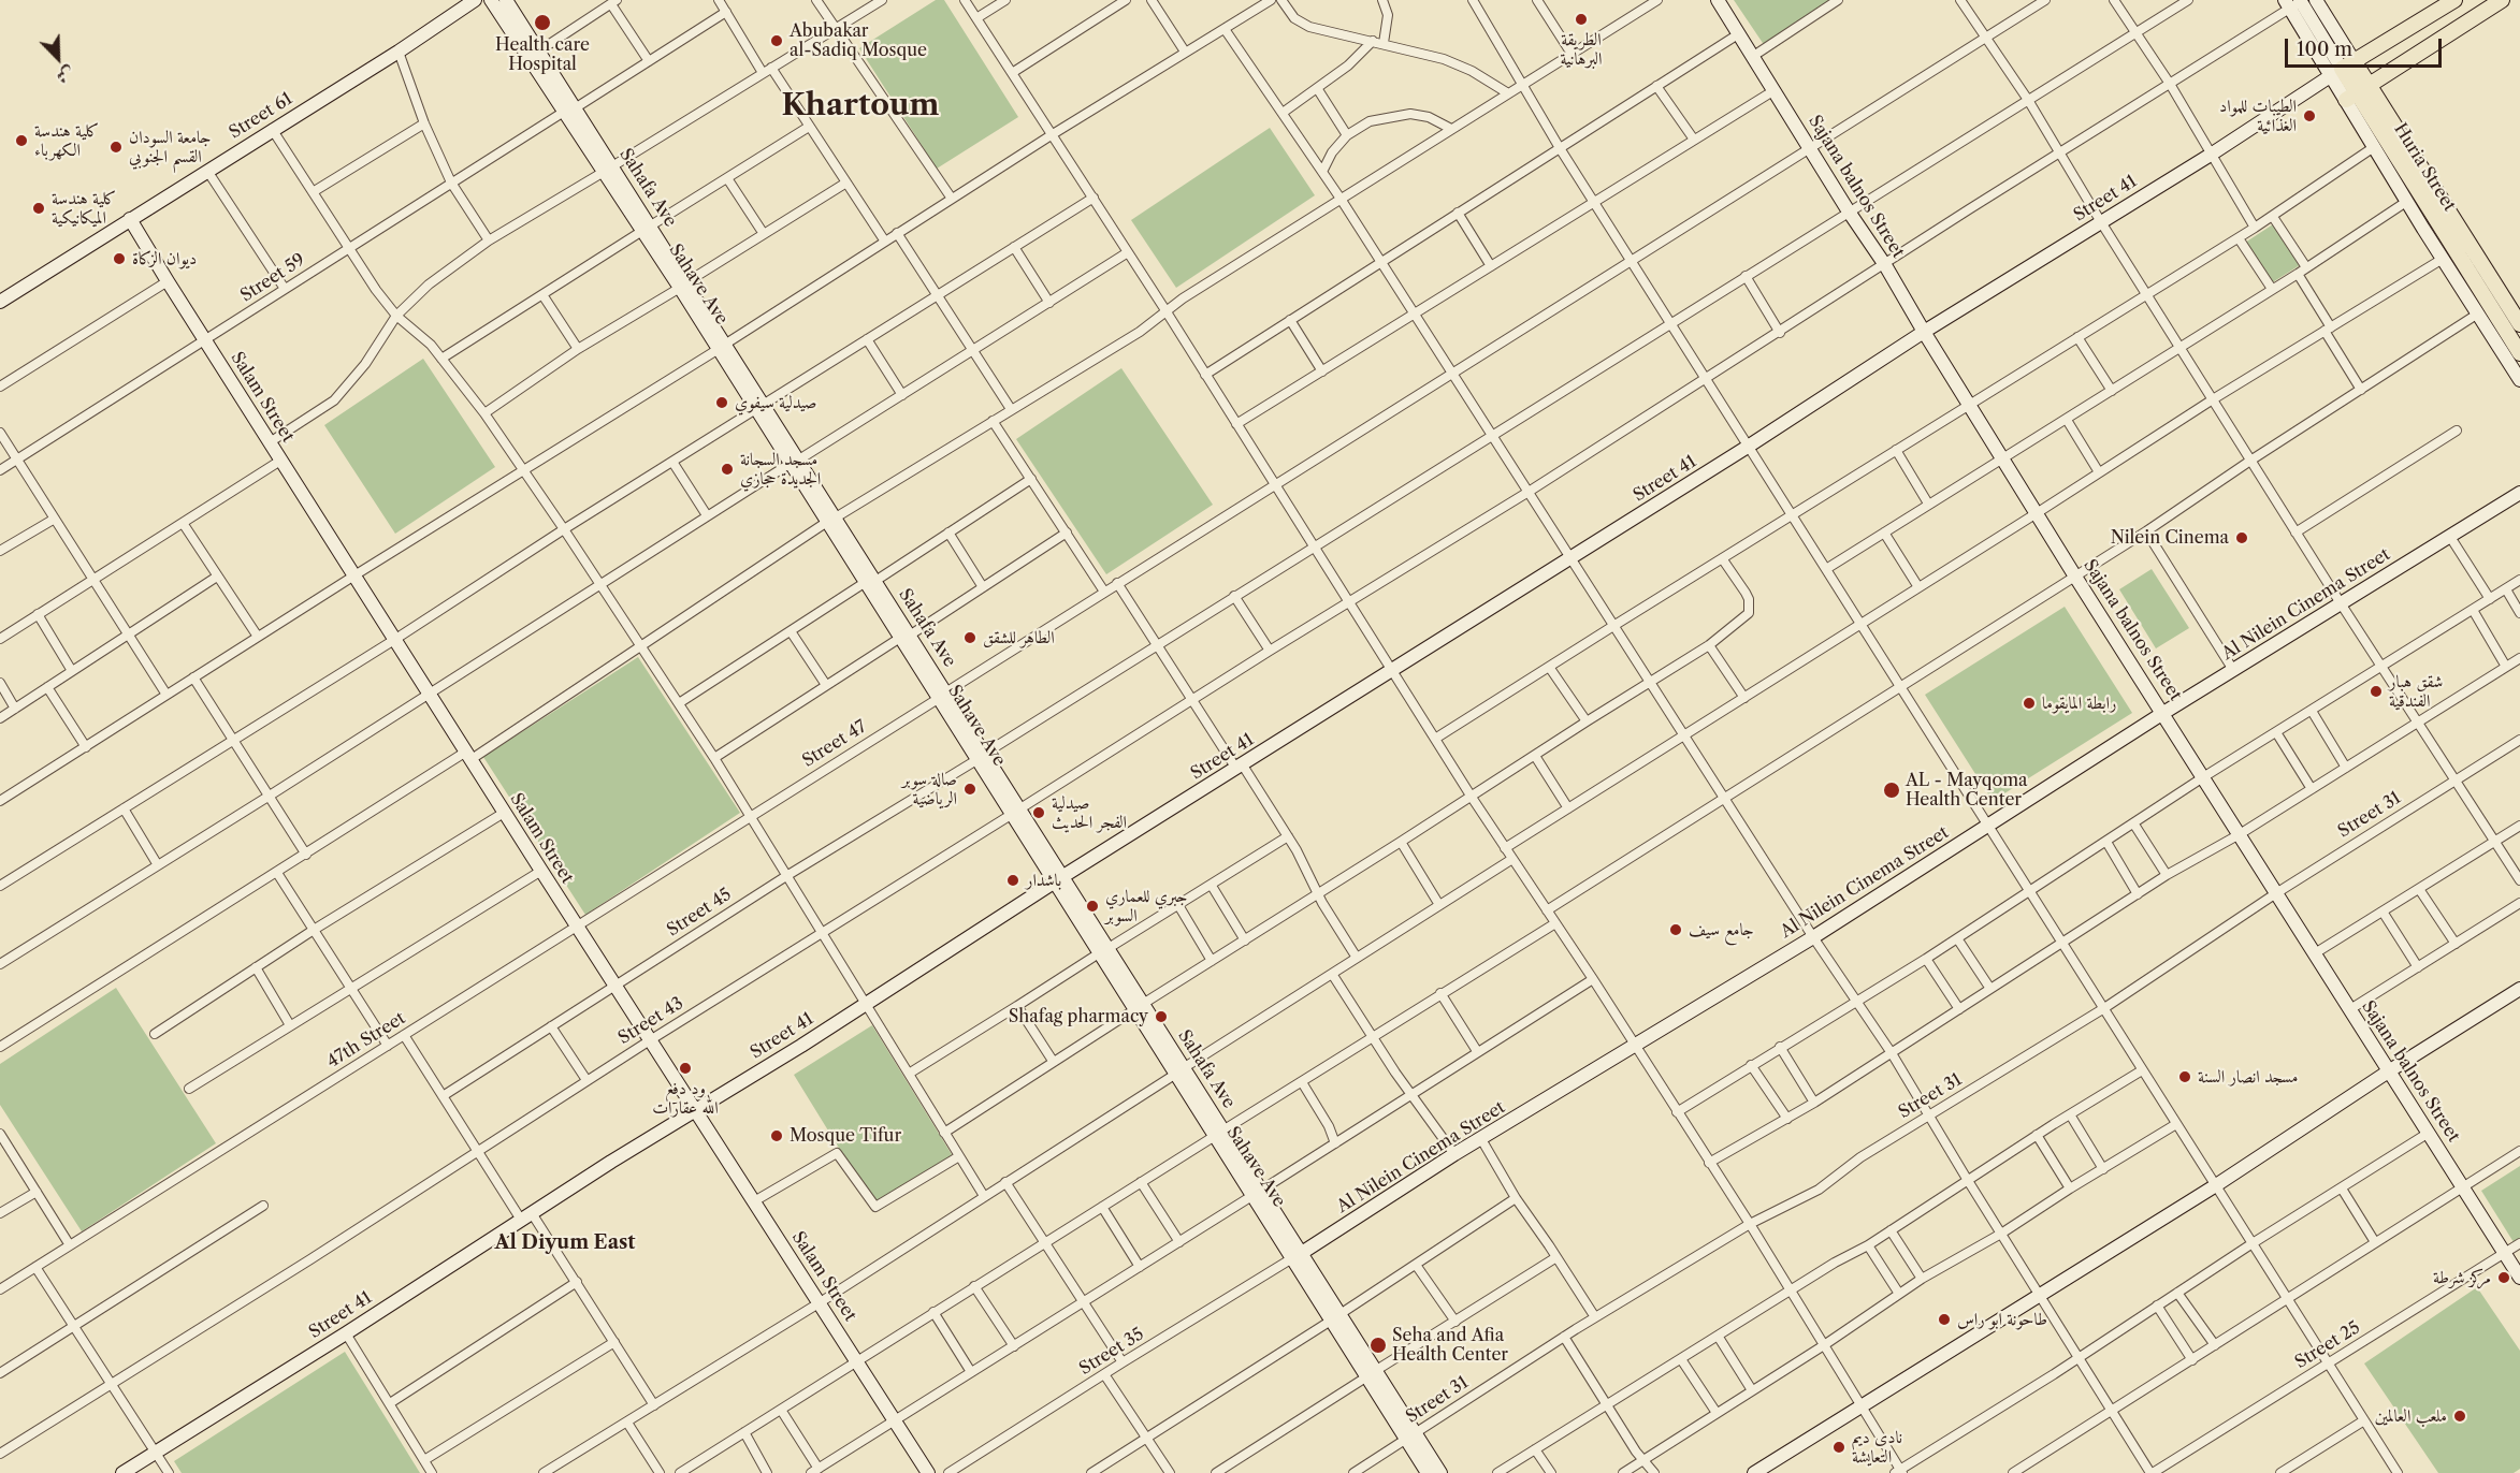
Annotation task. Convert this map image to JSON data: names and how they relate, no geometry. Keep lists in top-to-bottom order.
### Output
{
  "streets": {
    "main road": ["Huria Street"],
    "street": [
      "Street 61",
      "Sajana balnos Street",
      "Street 41",
      "Street 59",
      "Sahave Ave",
      "Salam Street",
      "Al Nilein Cinema Street",
      "Street 47",
      "Street 31",
      "Street 45",
      "Street 43",
      "47th Street",
      "Street 25",
      "Street 35"
    ]
  },
  "crossings": [
    ["Street 61", "Salam Street"],
    ["Huria Street", "Street 41"],
    ["Huria Street", "Street 43"],
    ["Sajana balnos Street", "Street 41"],
    ["Sajana balnos Street", "Al Nilein Cinema Street"],
    ["Sajana balnos Street", "Street 47"],
    ["Sajana balnos Street", "Street 31"],
    ["Sajana balnos Street", "Street 45"],
    ["Sajana balnos Street", "Street 43"],
    ["Sajana balnos Street", "Street 25"],
    ["Street 41", "Sahave Ave"],
    ["Street 41", "Salam Street"],
    ["Street 59", "Sahave Ave"],
    ["Street 59", "Salam Street"],
    ["Sahave Ave", "Al Nilein Cinema Street"],
    ["Sahave Ave", "Street 47"],
    ["Sahave Ave", "Street 31"],
    ["Sahave Ave", "Street 45"],
    ["Sahave Ave", "Street 43"],
    ["Sahave Ave", "Street 35"],
    ["Salam Street", "Street 45"],
    ["Salam Street", "Street 43"],
    ["Salam Street", "47th Street"],
    ["Al Nilein Cinema Street", "Street 35"],
    ["Street 47", "47th Street"]
  ],
  "districts": ["Khartoum", "Al Diyum East"],
  "places": [
    "الطريقة البرهانية",
    "Health care Hospital",
    "Abubakar al-Sadiq Mosque",
    "الطيبات للمواد الغذائية",
    "كلية هندسة الكهرباء",
    "جامعة السودان القسم الجنوبي",
    "كلية هندسة الميكانيكية",
    "ديوان الزكاة",
    "صيدلية سيفوي",
    "مسجد السجانة الجديدة حجازي",
    "Nilein Cinema",
    "الطاهر للشقق",
    "شقق هبار الفندقية",
    "رابطة المايقوما",
    "صالة سوبر الرياضية",
    "AL - Mayqoma Health Center",
    "صيدلية الفجر الحديث",
    "باشدار",
    "جبري للعماري السوبر",
    "جامع سيف",
    "Shafag pharmacy",
    "ود دفع الله عقارات",
    "مسجد انصار السنة",
    "Mosque Tifur",
    "مركز شرطة",
    "طاحونة ابو راس",
    "Seha and Afia Health Center",
    "ملعب العالمين",
    "نادى ديم التعايشة"
  ],
  "scale_bar": "100 m",
  "north": "bottom right"
}
